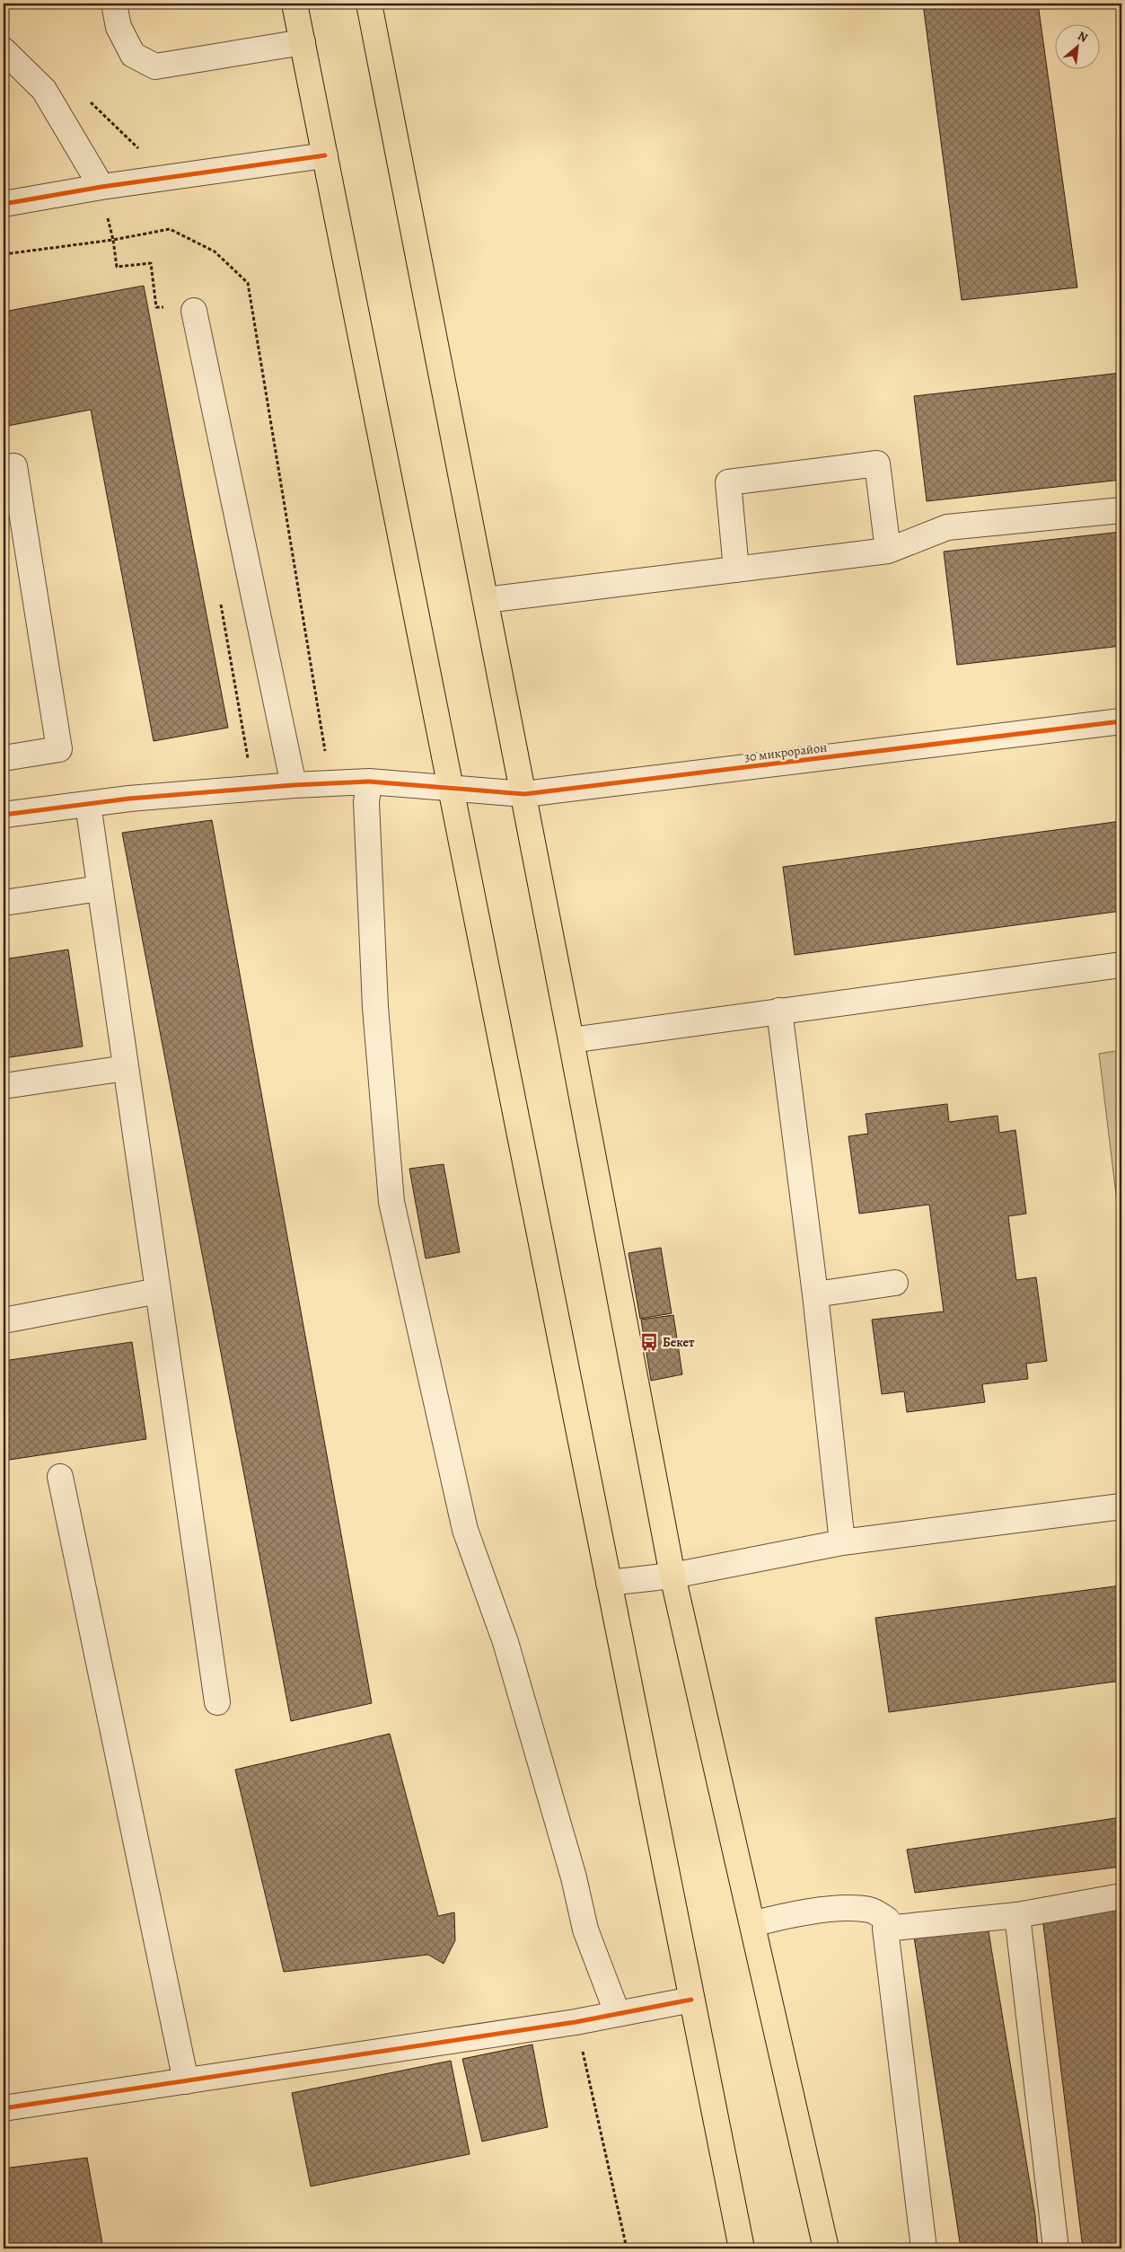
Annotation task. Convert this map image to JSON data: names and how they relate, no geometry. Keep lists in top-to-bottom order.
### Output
{
  "streets": {
    "street": ["30 микрорайон"]
  },
  "places": {
    "bus stop": ["Бекет"]
  },
  "north": "top right"
}
